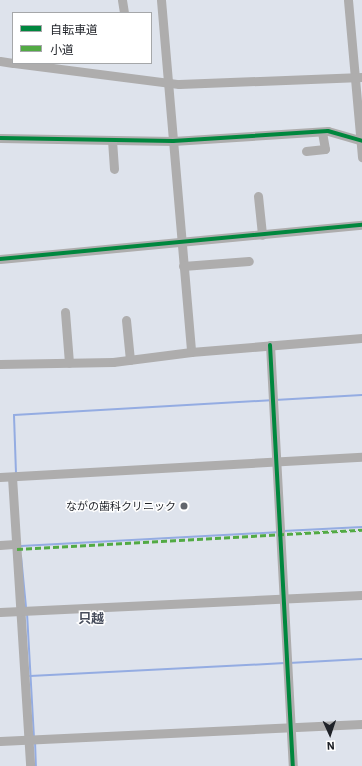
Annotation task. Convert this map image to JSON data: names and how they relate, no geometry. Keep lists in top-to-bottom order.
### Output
{
  "districts": ["只越"],
  "places": ["ながの歯科クリニック"],
  "legend": ["自転車道", "小道"],
  "north": "bottom"
}
